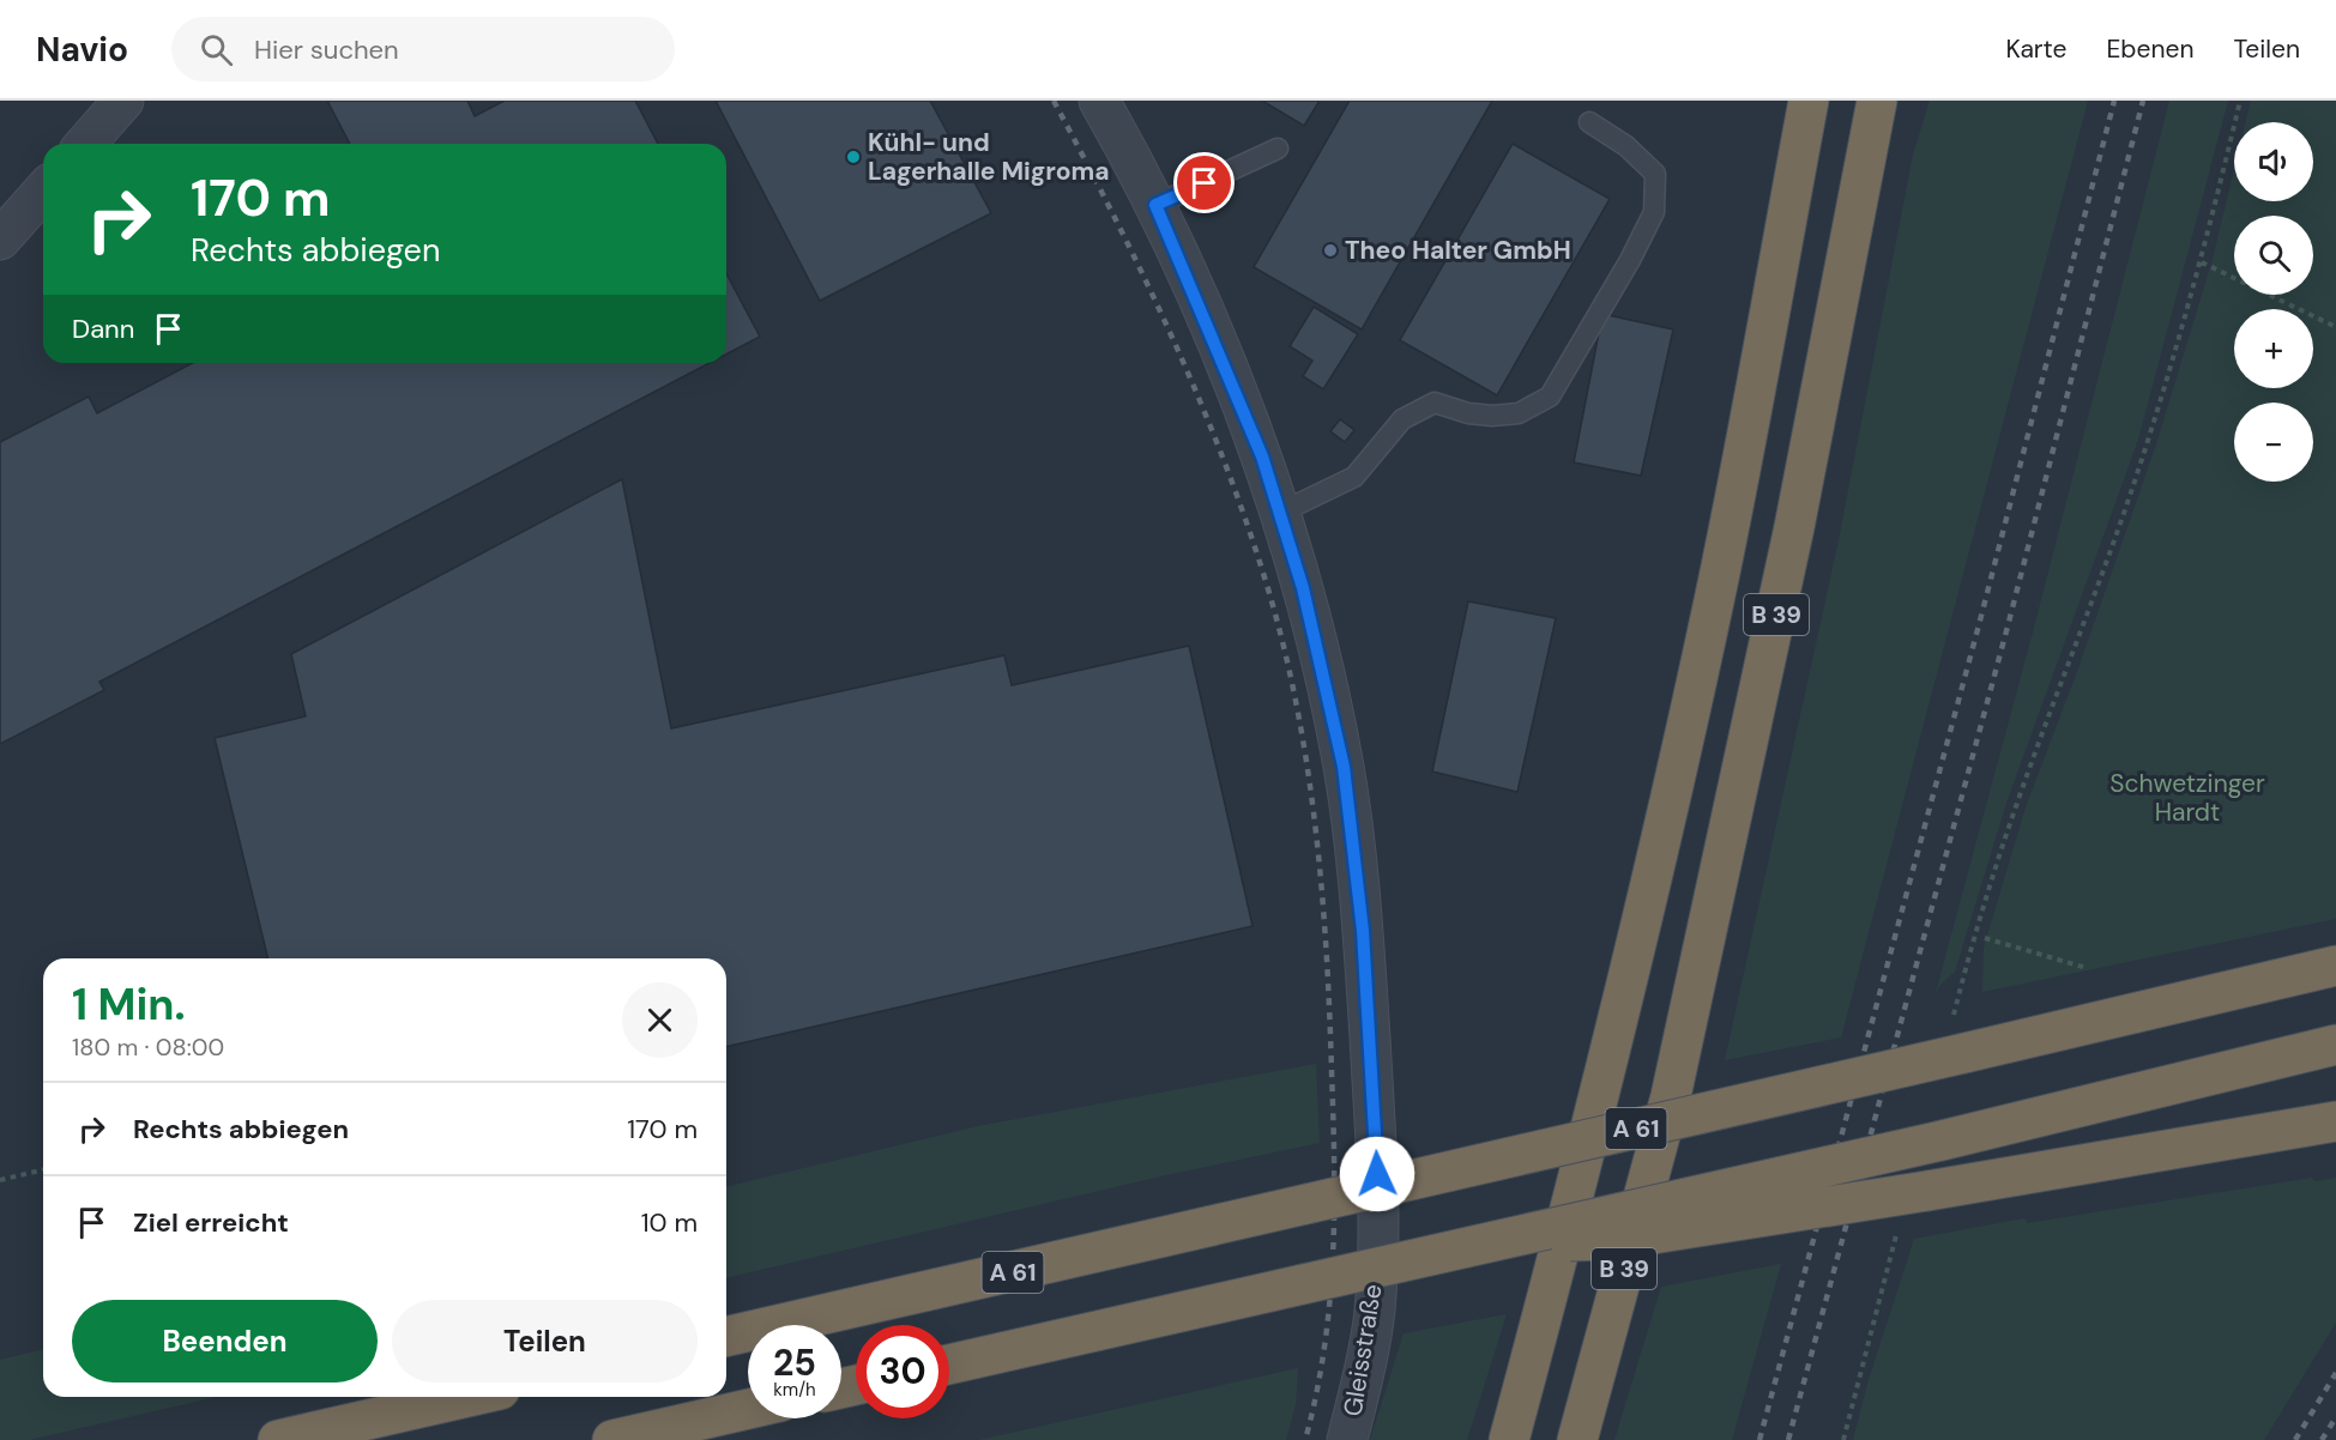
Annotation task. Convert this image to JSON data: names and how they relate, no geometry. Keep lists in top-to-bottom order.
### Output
{
  "streets": {
    "highway": ["B 39", "A 61"],
    "street": ["Gleisstraße"]
  },
  "parks": ["Schwetzinger Hardt"],
  "places": ["Kühl- und Lagerhalle Migroma", "Theo Halter GmbH"],
  "page": {
    "header": "Navio",
    "search": "Hier suchen",
    "nav": ["Karte", "Ebenen", "Teilen"],
    "map_buttons": ["+", "−"],
    "turn": ["170 m", "Rechts abbiegen"],
    "then": "Dann",
    "heading": ["1 Min.", "180 m · 08:00"],
    "list": [
      {
        "name": "Rechts abbiegen",
        "value": "170 m"
      },
      {
        "name": "Ziel erreicht",
        "value": "10 m"
      }
    ],
    "buttons": ["Beenden", "Teilen"],
    "speed": "25 km/h",
    "limit": "30"
  }
}
